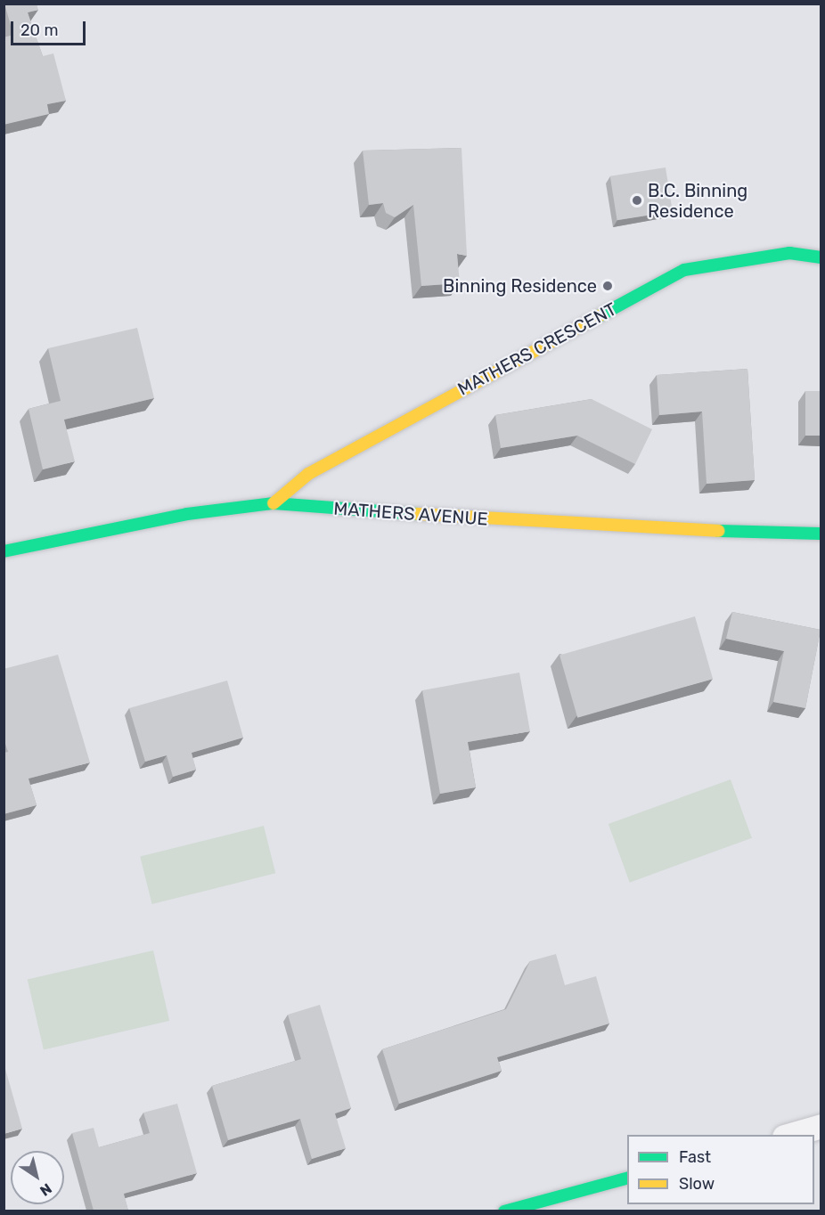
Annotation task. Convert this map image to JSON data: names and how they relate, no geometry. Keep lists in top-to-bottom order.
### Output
{
  "streets": {
    "street": ["MATHERS CRESCENT", "MATHERS AVENUE"]
  },
  "crossings": [
    ["MATHERS CRESCENT", "MATHERS AVENUE"]
  ],
  "places": ["B.C. Binning Residence", "Binning Residence"],
  "legend": ["Fast", "Slow"],
  "scale_bar": "20 m",
  "north": "bottom right"
}
